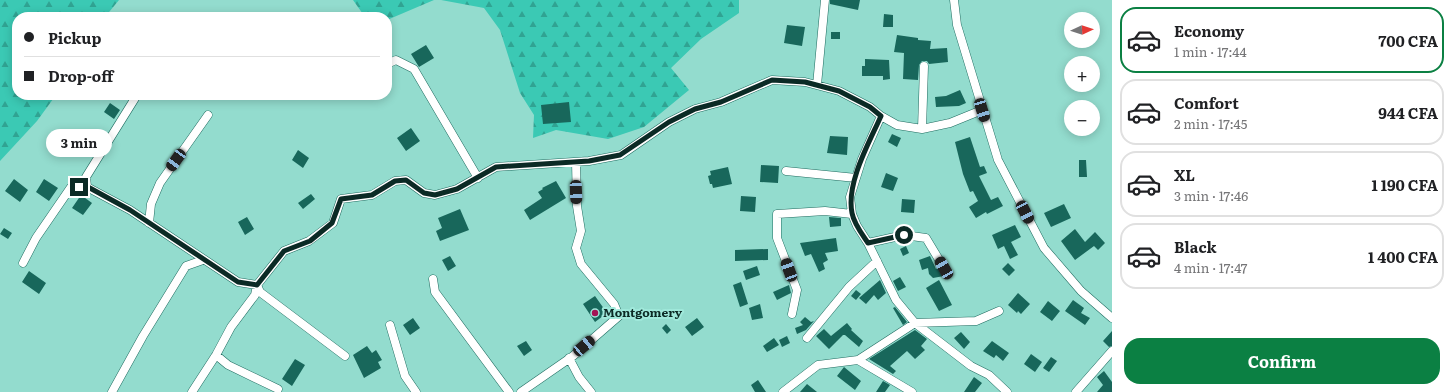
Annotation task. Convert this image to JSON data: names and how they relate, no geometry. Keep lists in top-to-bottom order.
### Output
{
  "places": ["Montgomery"],
  "north": "right",
  "page": {
    "list": [
      {
        "name": "Economy",
        "note": "1 min · 17:44",
        "value": "700 CFA"
      },
      {
        "name": "Comfort",
        "note": "2 min · 17:45",
        "value": "944 CFA"
      },
      {
        "name": "XL",
        "note": "3 min · 17:46",
        "value": "1 190 CFA"
      },
      {
        "name": "Black",
        "note": "4 min · 17:47",
        "value": "1 400 CFA"
      }
    ],
    "map_buttons": ["+", "−"],
    "banner": ["Pickup", "Drop-off"],
    "bubble": "3 min",
    "buttons": "Confirm"
  }
}
